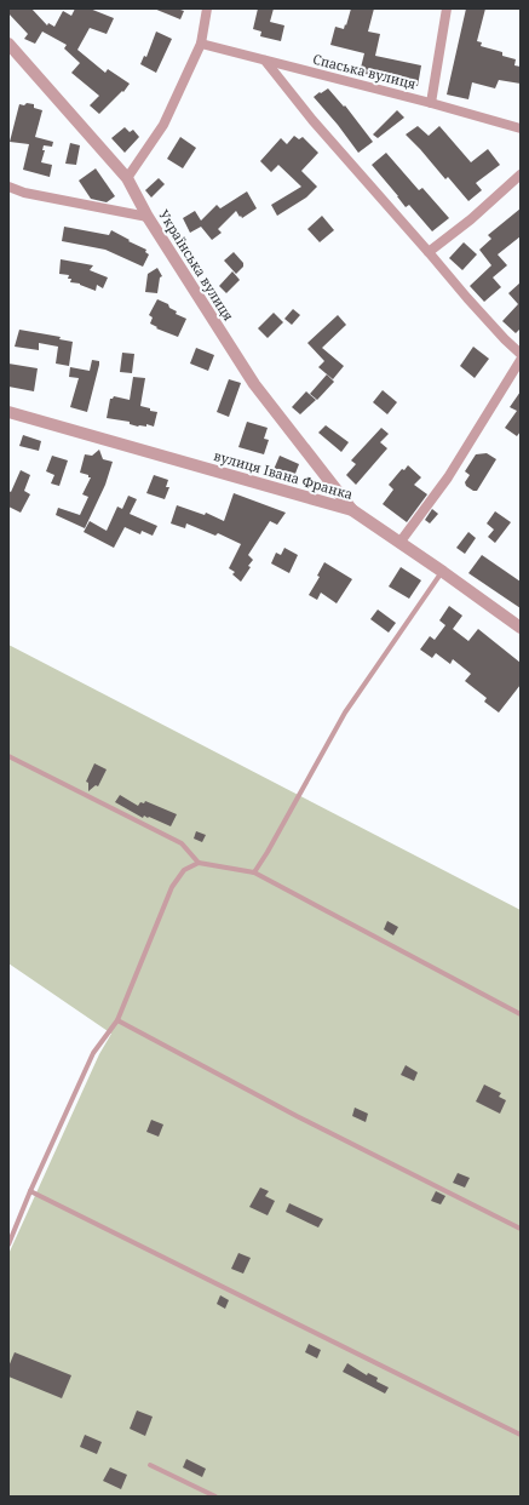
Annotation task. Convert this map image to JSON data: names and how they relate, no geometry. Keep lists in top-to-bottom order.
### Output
{
  "streets": {
    "street": ["Спаська вулиця", "Українська вулиця", "вулиця Івана Франка"]
  },
  "crossings": [
    ["Українська вулиця", "вулиця Івана Франка"]
  ]
}
